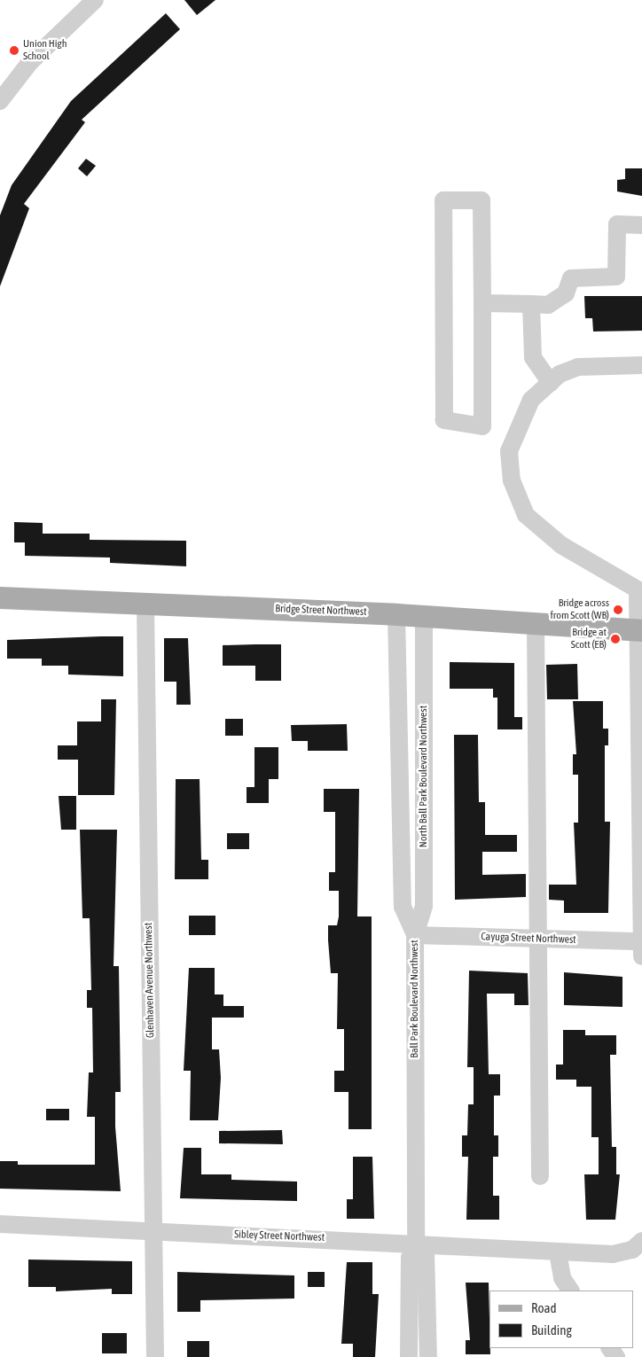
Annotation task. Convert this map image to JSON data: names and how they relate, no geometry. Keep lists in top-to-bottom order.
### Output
{
  "streets": {
    "main road": ["Bridge Street Northwest"],
    "street": [
      "North Ball Park Boulevard Northwest",
      "Cayuga Street Northwest",
      "Glenhaven Avenue Northwest",
      "Ball Park Boulevard Northwest",
      "Sibley Street Northwest"
    ]
  },
  "crossings": [
    ["Bridge Street Northwest", "North Ball Park Boulevard Northwest"],
    ["Bridge Street Northwest", "Glenhaven Avenue Northwest"],
    ["Bridge Street Northwest", "Ball Park Boulevard Northwest"],
    ["North Ball Park Boulevard Northwest", "Cayuga Street Northwest"],
    ["North Ball Park Boulevard Northwest", "Ball Park Boulevard Northwest"],
    ["Cayuga Street Northwest", "Ball Park Boulevard Northwest"],
    ["Glenhaven Avenue Northwest", "Sibley Street Northwest"],
    ["Ball Park Boulevard Northwest", "Sibley Street Northwest"]
  ],
  "places": ["Union High School", "Bridge across from Scott (WB)", "Bridge at Scott (EB)"],
  "legend": ["Road", "Building"]
}
